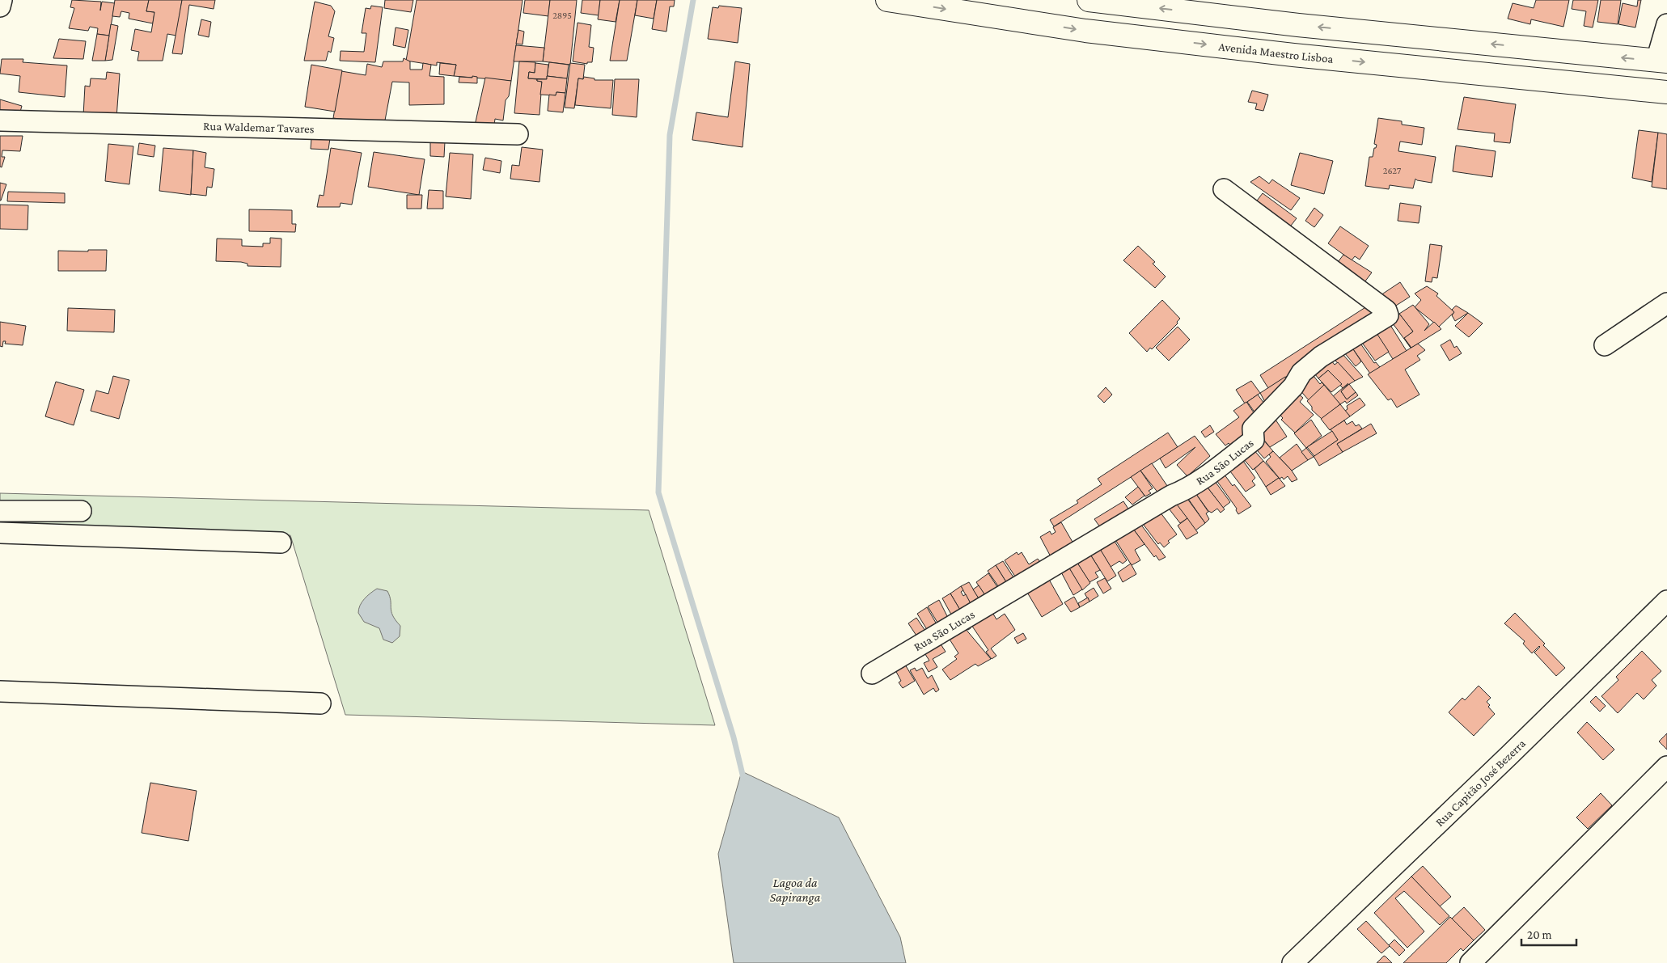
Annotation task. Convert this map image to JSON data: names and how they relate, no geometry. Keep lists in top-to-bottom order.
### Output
{
  "streets": {
    "highway": ["Avenida Maestro Lisboa"],
    "street": ["Rua Waldemar Tavares", "Rua São Lucas", "Rua Capitão José Bezerra"]
  },
  "water": ["Lagoa da Sapiranga"],
  "house_numbers": ["2895", "2627"],
  "scale_bar": "20 m"
}
